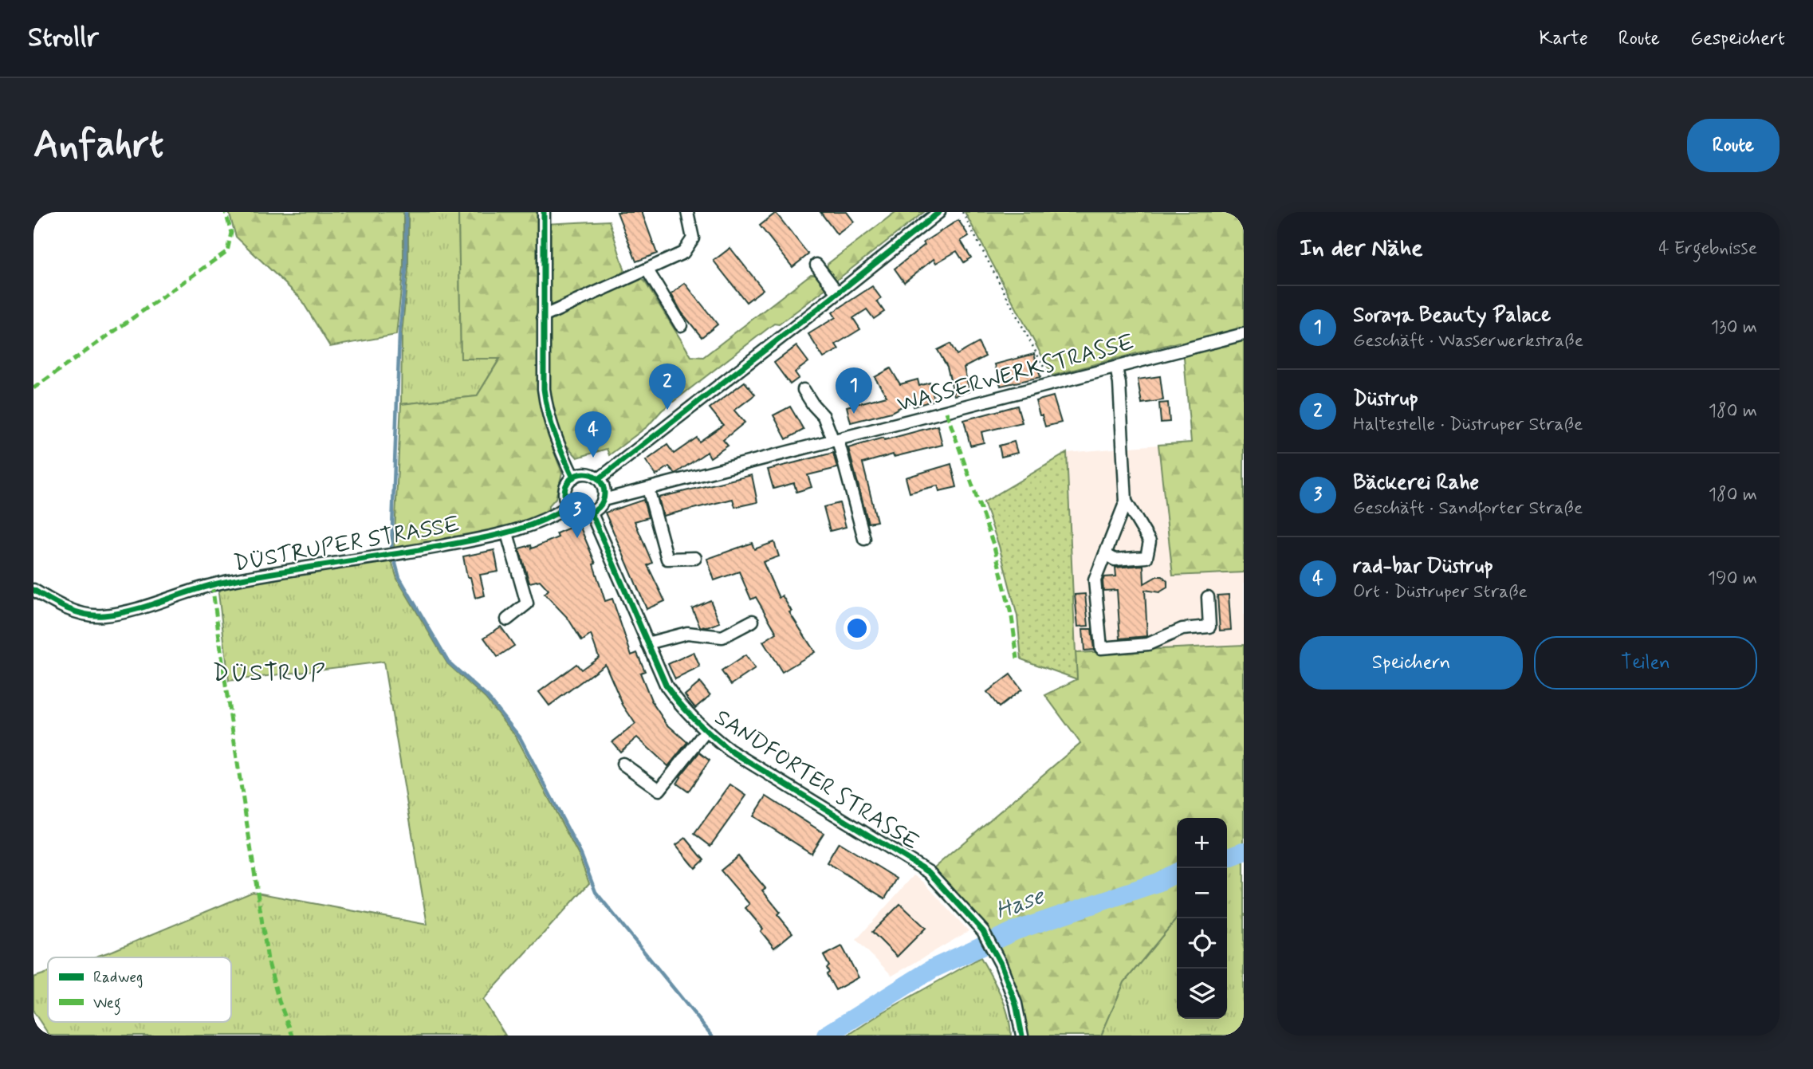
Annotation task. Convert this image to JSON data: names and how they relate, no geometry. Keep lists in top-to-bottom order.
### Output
{
  "streets": {
    "street": ["WASSERWERKSTRASSE", "DÜSTRUPER STRASSE", "SANDFORTER STRASSE"]
  },
  "crossings": [
    ["WASSERWERKSTRASSE", "DÜSTRUPER STRASSE"],
    ["WASSERWERKSTRASSE", "SANDFORTER STRASSE"],
    ["DÜSTRUPER STRASSE", "SANDFORTER STRASSE"]
  ],
  "districts": ["DÜSTRUP"],
  "water": ["Hase"],
  "legend": ["Radweg", "Weg"],
  "page": {
    "header": "Strollr",
    "nav": ["Karte", "Route", "Gespeichert"],
    "buttons": [
      "Route",
      ["Speichern", "Teilen"]
    ],
    "title": "Anfahrt",
    "heading": ["In der Nähe", "4 Ergebnisse"],
    "list": [
      {
        "mark": "1",
        "name": "Soraya Beauty Palace",
        "note": "Geschäft · Wasserwerkstraße",
        "value": "130 m"
      },
      {
        "mark": "2",
        "name": "Düstrup",
        "note": "Haltestelle · Düstruper Straße",
        "value": "180 m"
      },
      {
        "mark": "3",
        "name": "Bäckerei Rahe",
        "note": "Geschäft · Sandforter Straße",
        "value": "180 m"
      },
      {
        "mark": "4",
        "name": "rad-bar Düstrup",
        "note": "Ort · Düstruper Straße",
        "value": "190 m"
      }
    ],
    "pins": [
      "2",
      "1",
      "4",
      "3"
    ],
    "map_buttons": ["+", "−"]
  }
}
